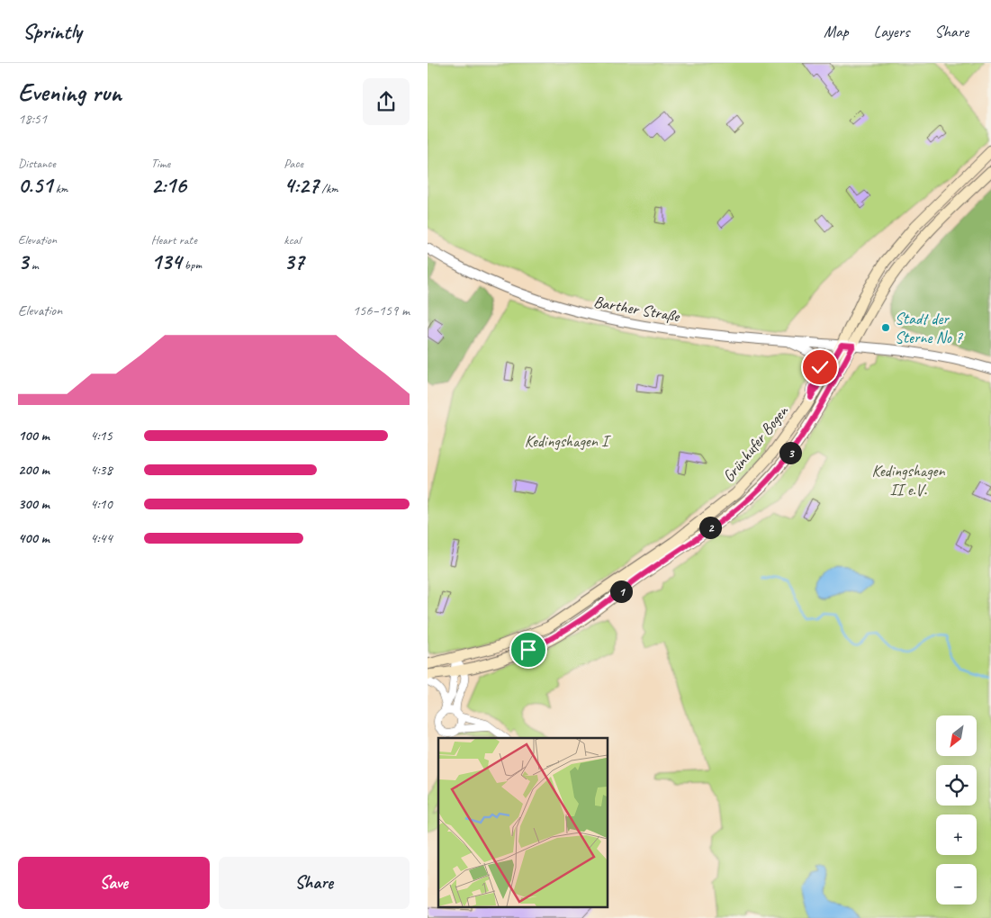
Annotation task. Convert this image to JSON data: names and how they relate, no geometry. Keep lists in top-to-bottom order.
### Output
{
  "streets": {
    "main road": ["Grünhufer Bogen"],
    "street": ["Barther Straße"]
  },
  "crossings": [
    ["Barther Straße", "Grünhufer Bogen"]
  ],
  "parks": ["Kedingshagen I", "Kedingshagen II e.V."],
  "places": ["Stadt der Sterne No 7"],
  "north": "bottom left",
  "page": {
    "header": "Sprintly",
    "nav": ["Map", "Layers", "Share"],
    "heading": ["Evening run", "18:51"],
    "stats": [
      ["Distance", "0.51 km"],
      ["Time", "2:16"],
      ["Pace", "4:27 /km"],
      ["Elevation", "3 m"],
      ["Heart rate", "134 bpm"],
      ["kcal", "37"]
    ],
    "chart": ["Elevation", "156–159 m"],
    "list": [
      {
        "name": "100 m",
        "note": "4:15"
      },
      {
        "name": "200 m",
        "note": "4:38"
      },
      {
        "name": "300 m",
        "note": "4:10"
      },
      {
        "name": "400 m",
        "note": "4:44"
      }
    ],
    "pins": ["3", "2", "1"],
    "map_buttons": ["+", "−"],
    "buttons": ["Save", "Share"]
  }
}
